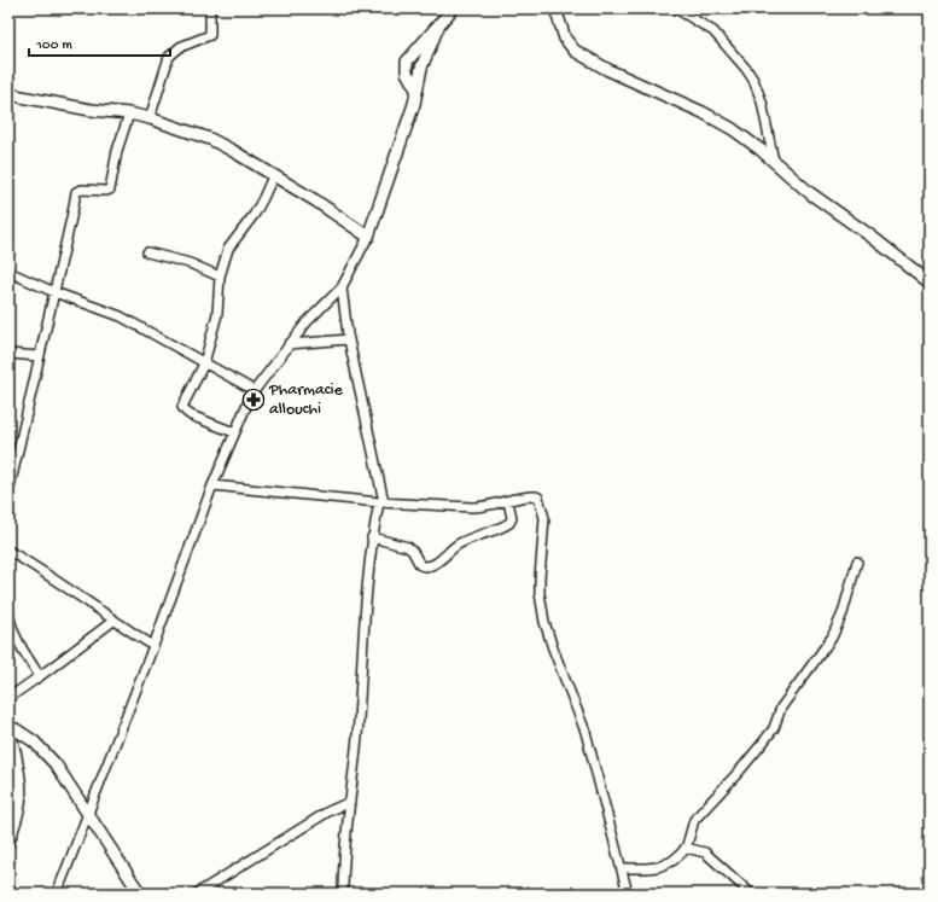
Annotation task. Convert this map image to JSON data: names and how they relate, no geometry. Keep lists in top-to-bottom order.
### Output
{
  "places": {
    "pharmacy": ["Pharmacie allouchi"]
  },
  "scale_bar": "100 m"
}
